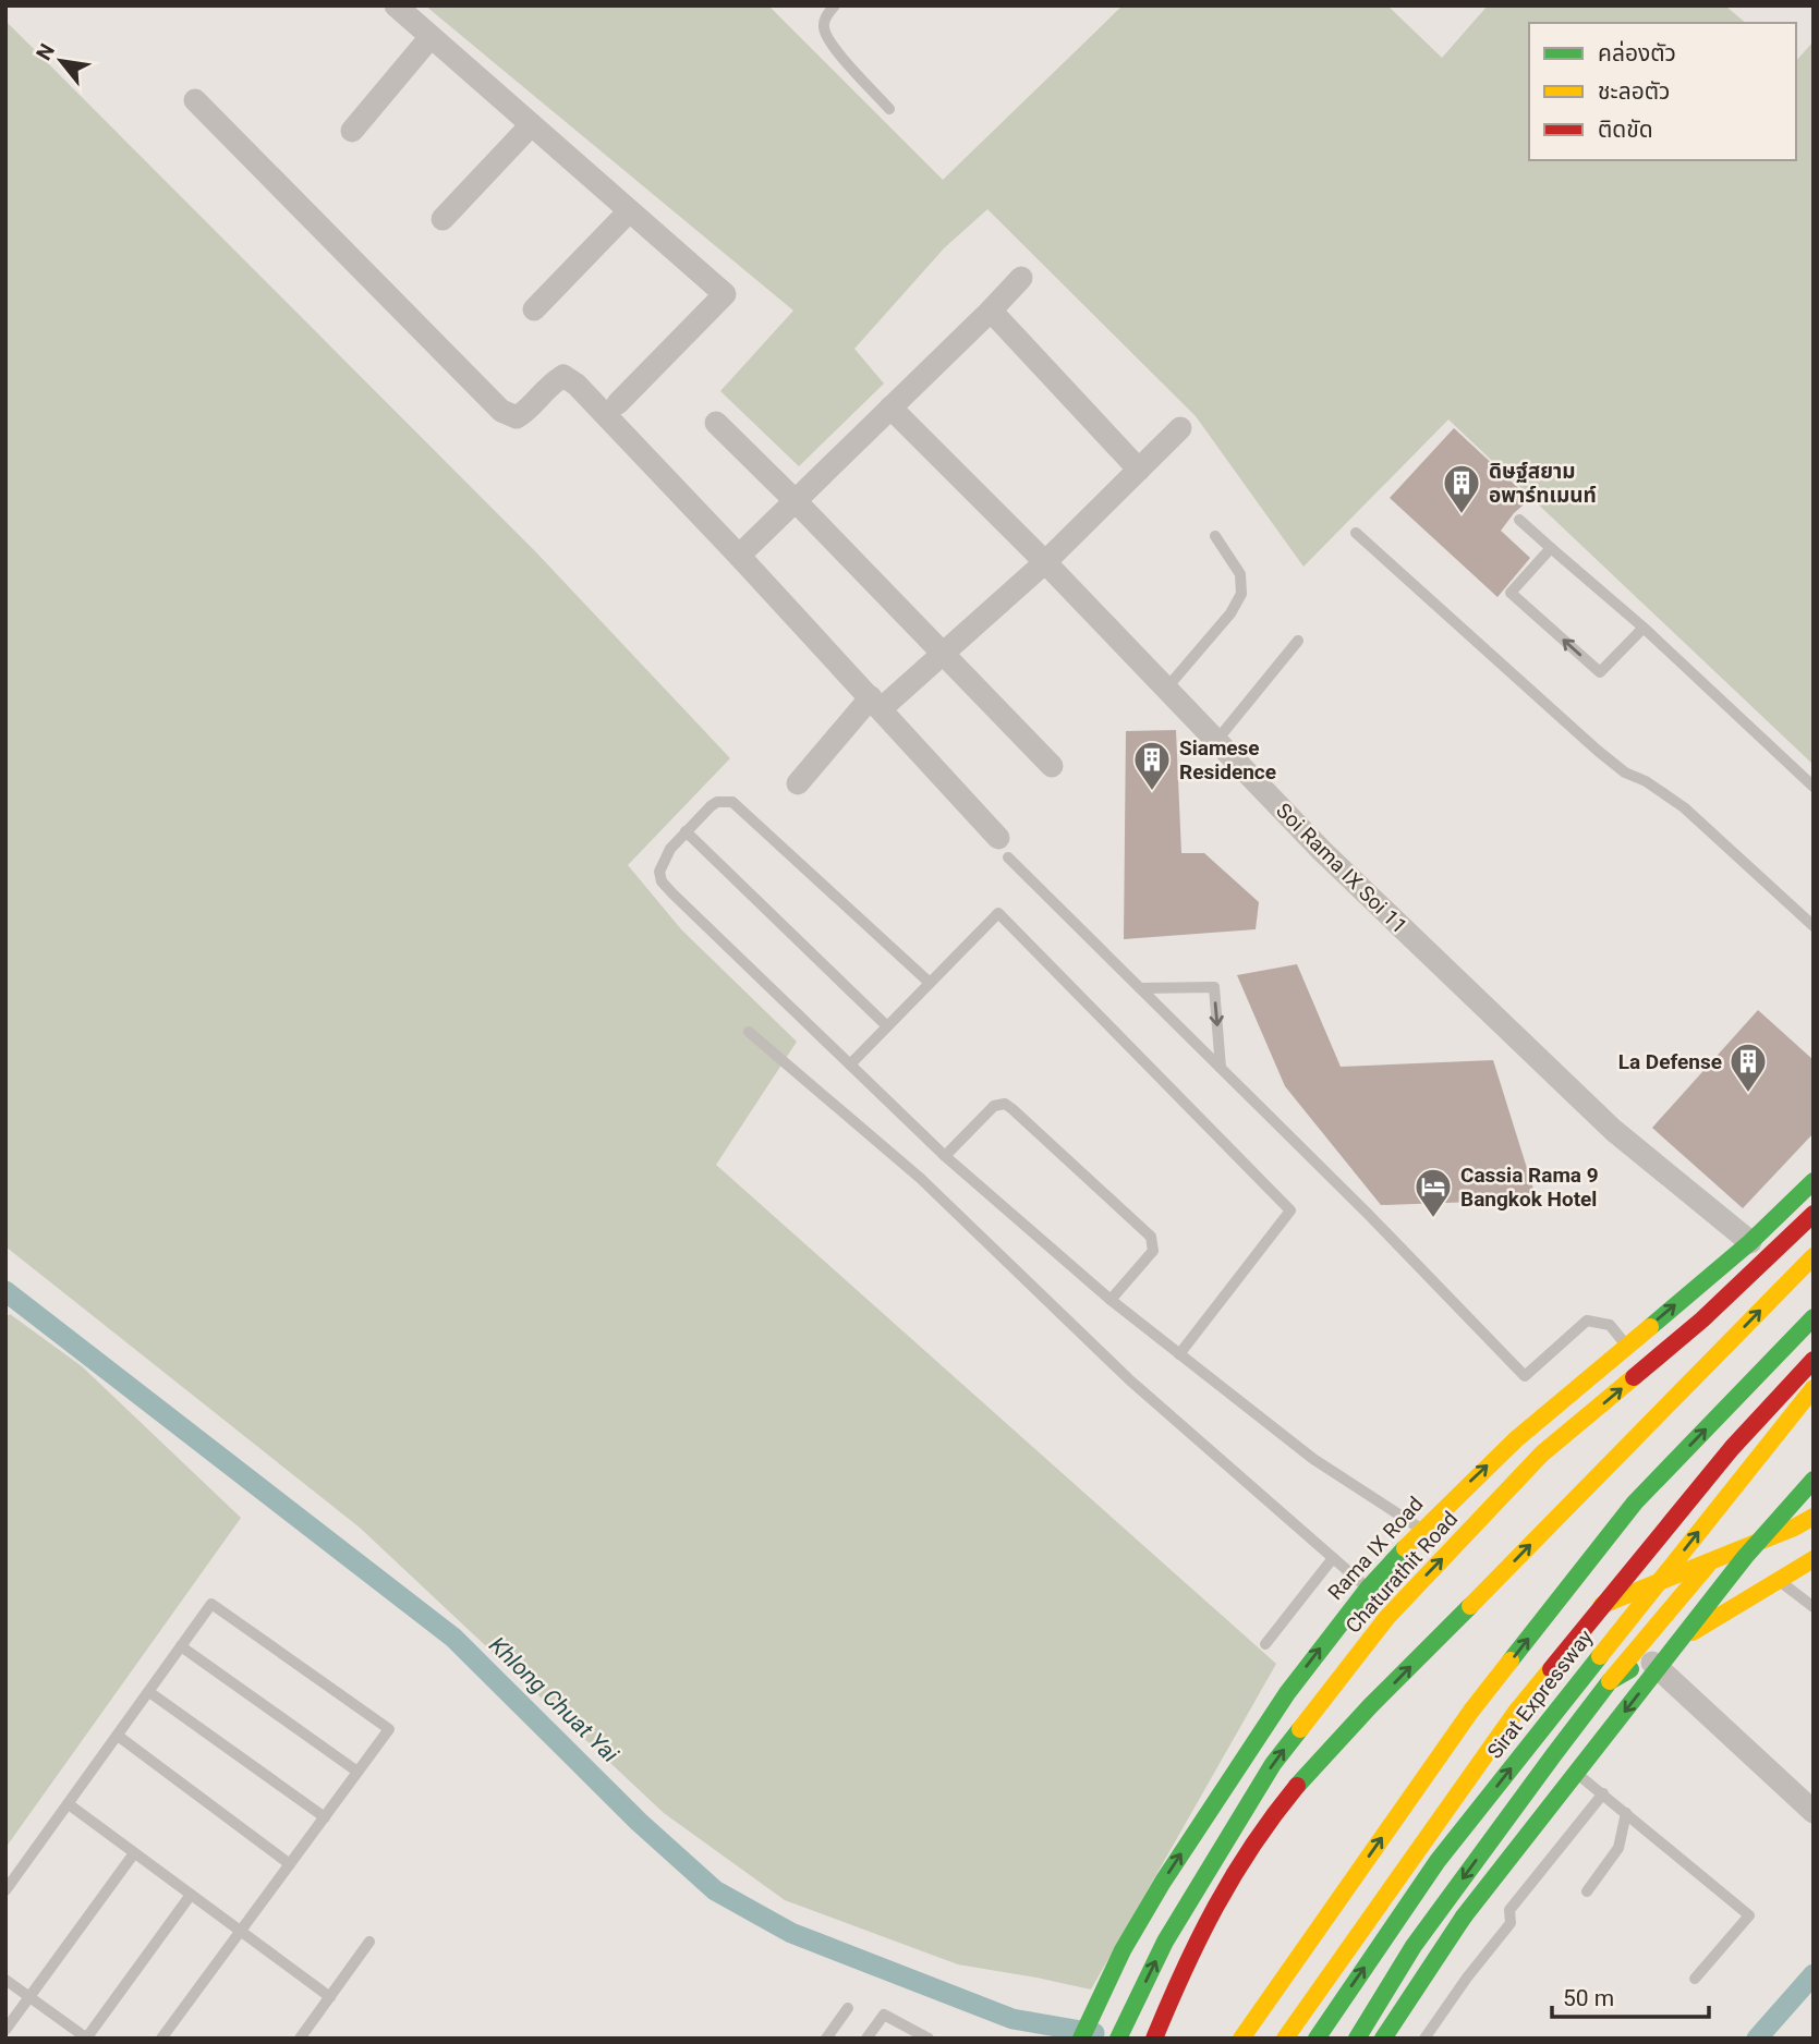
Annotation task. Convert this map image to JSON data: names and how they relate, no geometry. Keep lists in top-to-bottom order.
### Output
{
  "streets": {
    "main road": ["Rama IX Road", "Chaturathit Road", "Sirat Expressway"],
    "street": ["Soi Rama IX Soi 11"]
  },
  "crossings": [
    ["Soi Rama IX Soi 11", "Rama IX Road"]
  ],
  "water": ["Khlong Chuat Yai"],
  "places": {
    "building": ["ดิษฐ์สยาม อพาร์ทเมนท์", "Siamese Residence", "La Defense"],
    "hotel": ["Cassia Rama 9 Bangkok Hotel"]
  },
  "legend": ["คล่องตัว", "ชะลอตัว", "ติดขัด"],
  "scale_bar": "50 m",
  "north": "top left"
}
